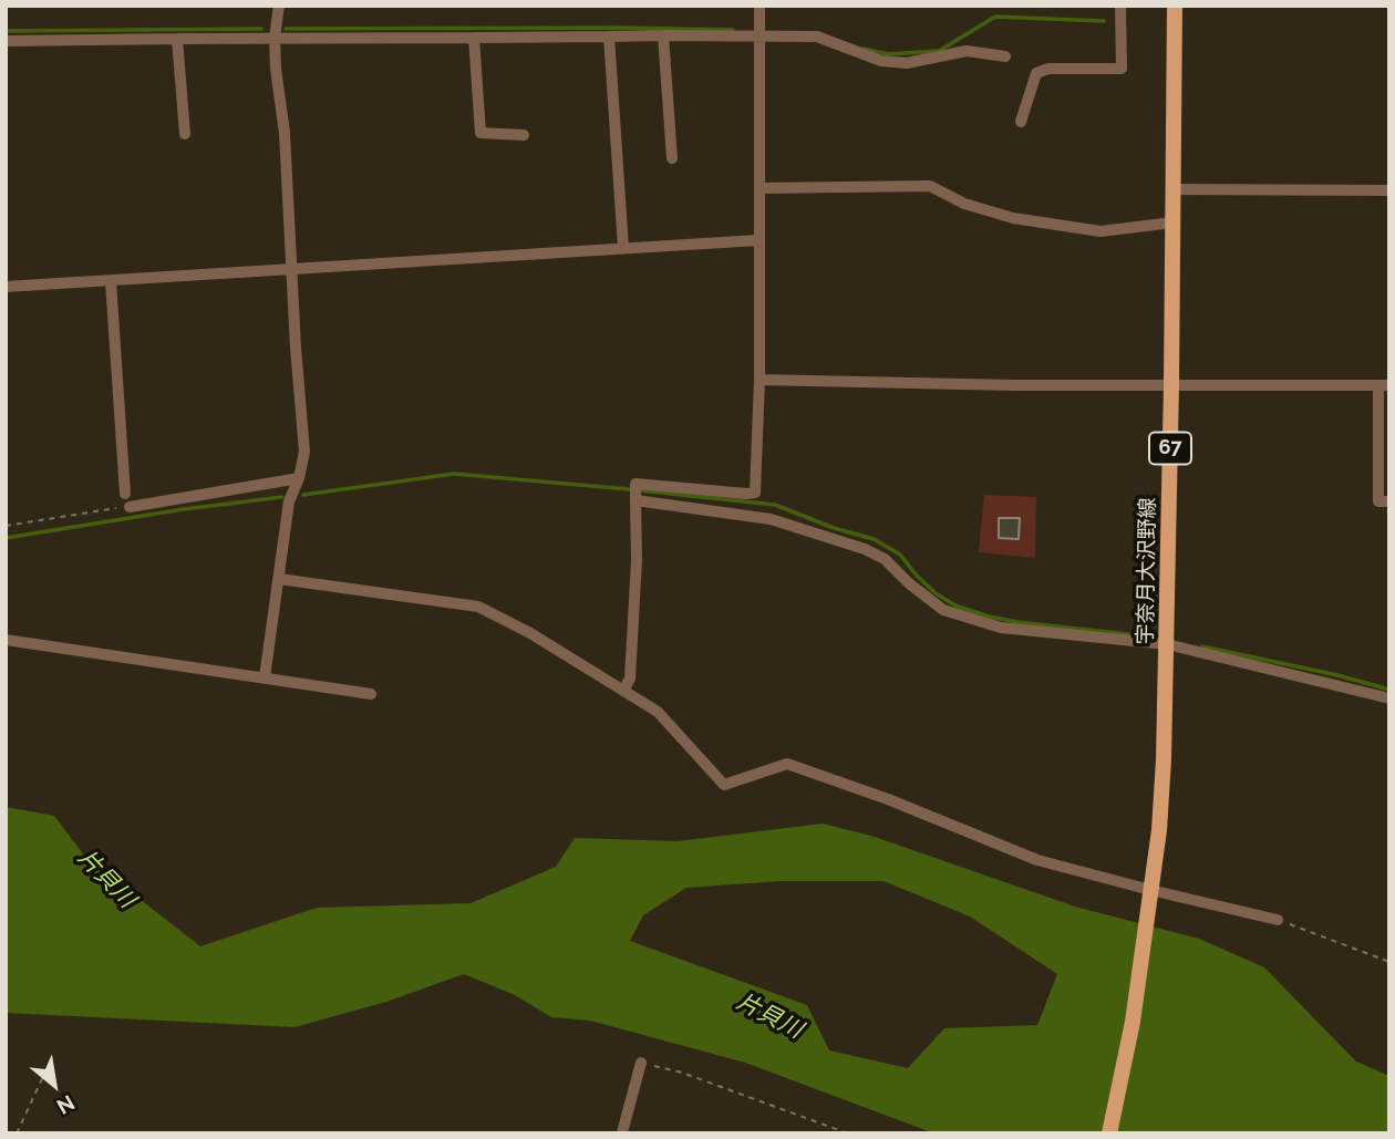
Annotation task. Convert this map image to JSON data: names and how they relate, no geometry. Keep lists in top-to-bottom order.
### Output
{
  "streets": {
    "main road": ["67", "宇奈月大沢野線"]
  },
  "water": ["片貝川"],
  "north": "bottom right"
}
